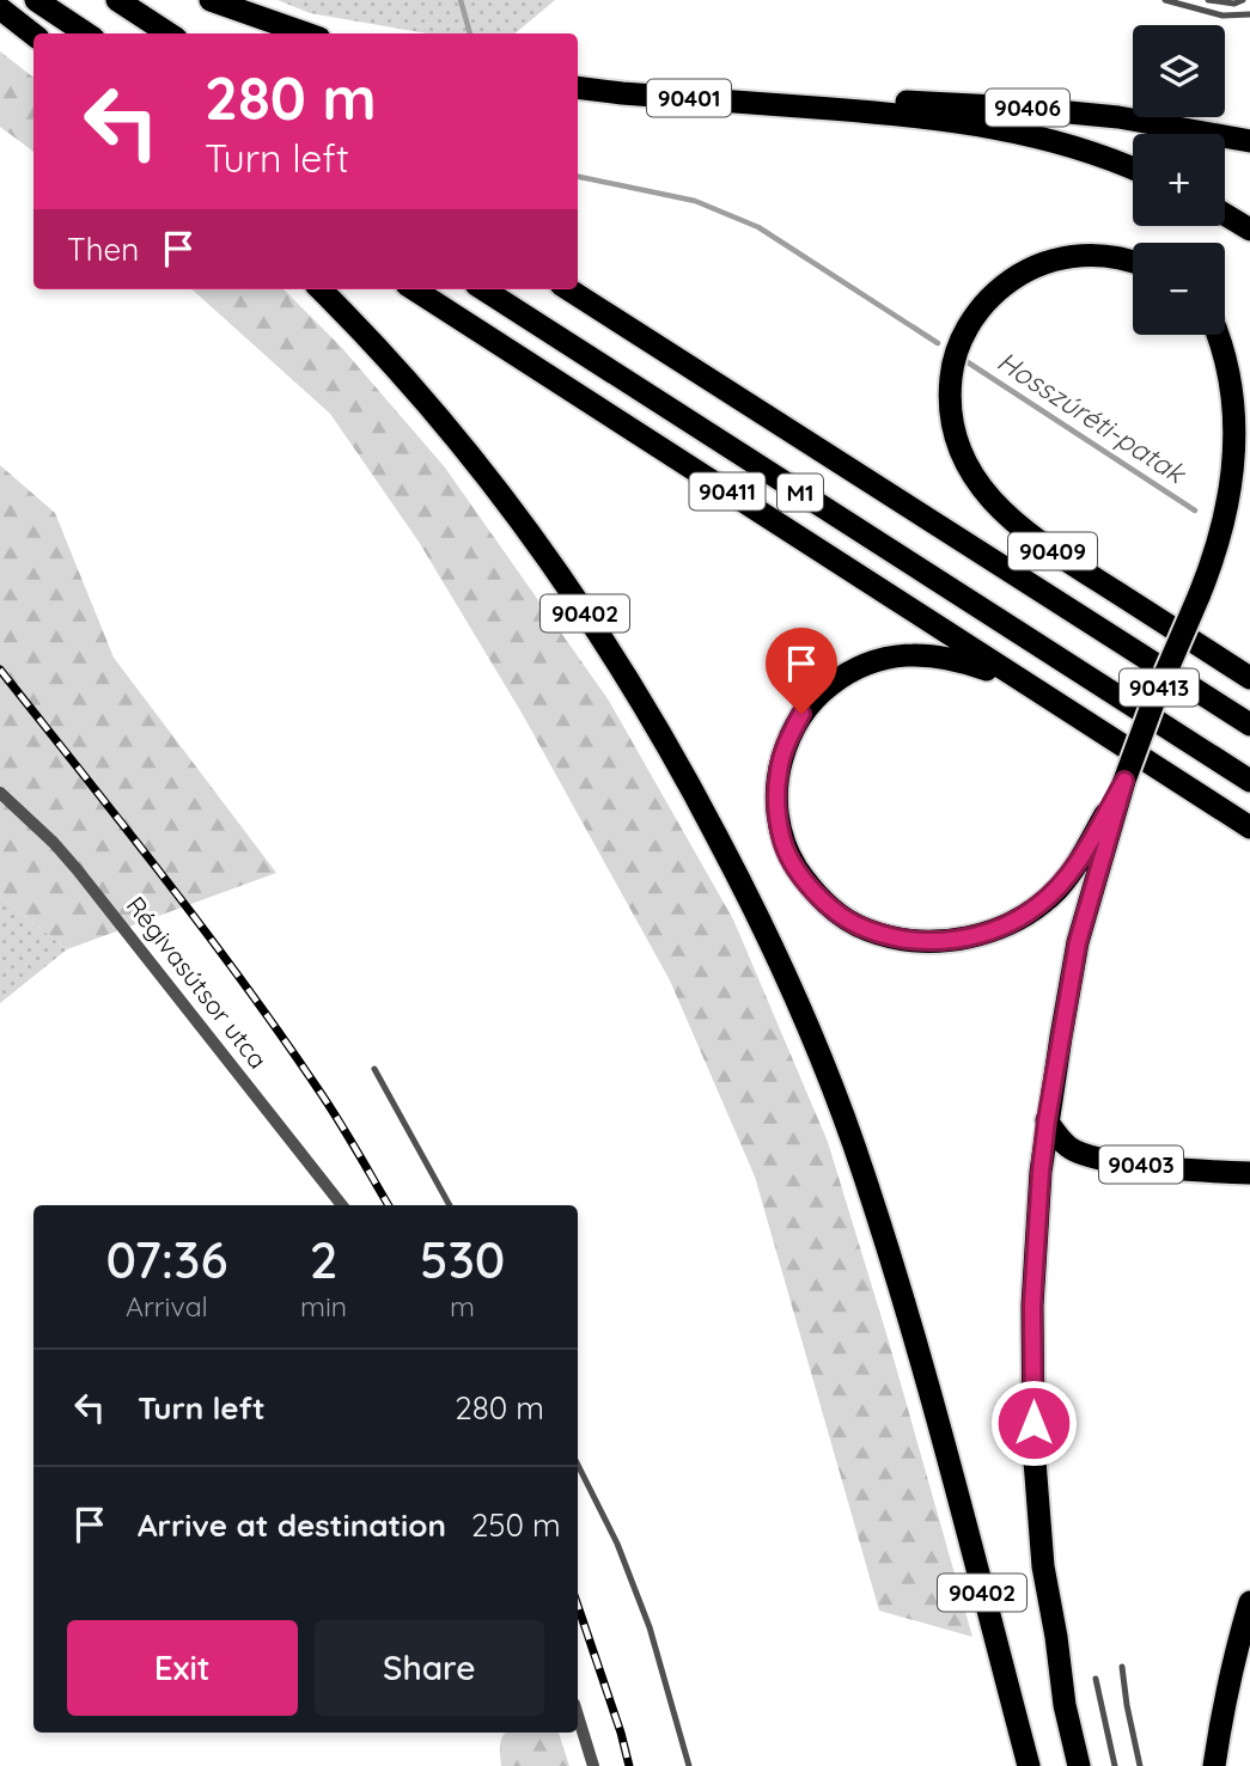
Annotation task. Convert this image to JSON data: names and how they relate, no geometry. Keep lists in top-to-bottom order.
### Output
{
  "streets": {
    "highway": [
      "90401",
      "90406",
      "90411",
      "M1",
      "90409",
      "90402",
      "90413",
      "90403"
    ],
    "street": ["Régivasútsor utca"]
  },
  "crossings": [
    ["90401", "90406"],
    ["90413", "90403"]
  ],
  "water": ["Hosszúréti-patak"],
  "page": {
    "map_buttons": ["+", "−"],
    "turn": ["280 m", "Turn left"],
    "then": "Then",
    "eta": [
      "07:36",
      "Arrival",
      "2",
      "min",
      "530",
      "m"
    ],
    "list": [
      {
        "name": "Turn left",
        "value": "280 m"
      },
      {
        "name": "Arrive at destination",
        "value": "250 m"
      }
    ],
    "buttons": ["Exit", "Share"]
  }
}
